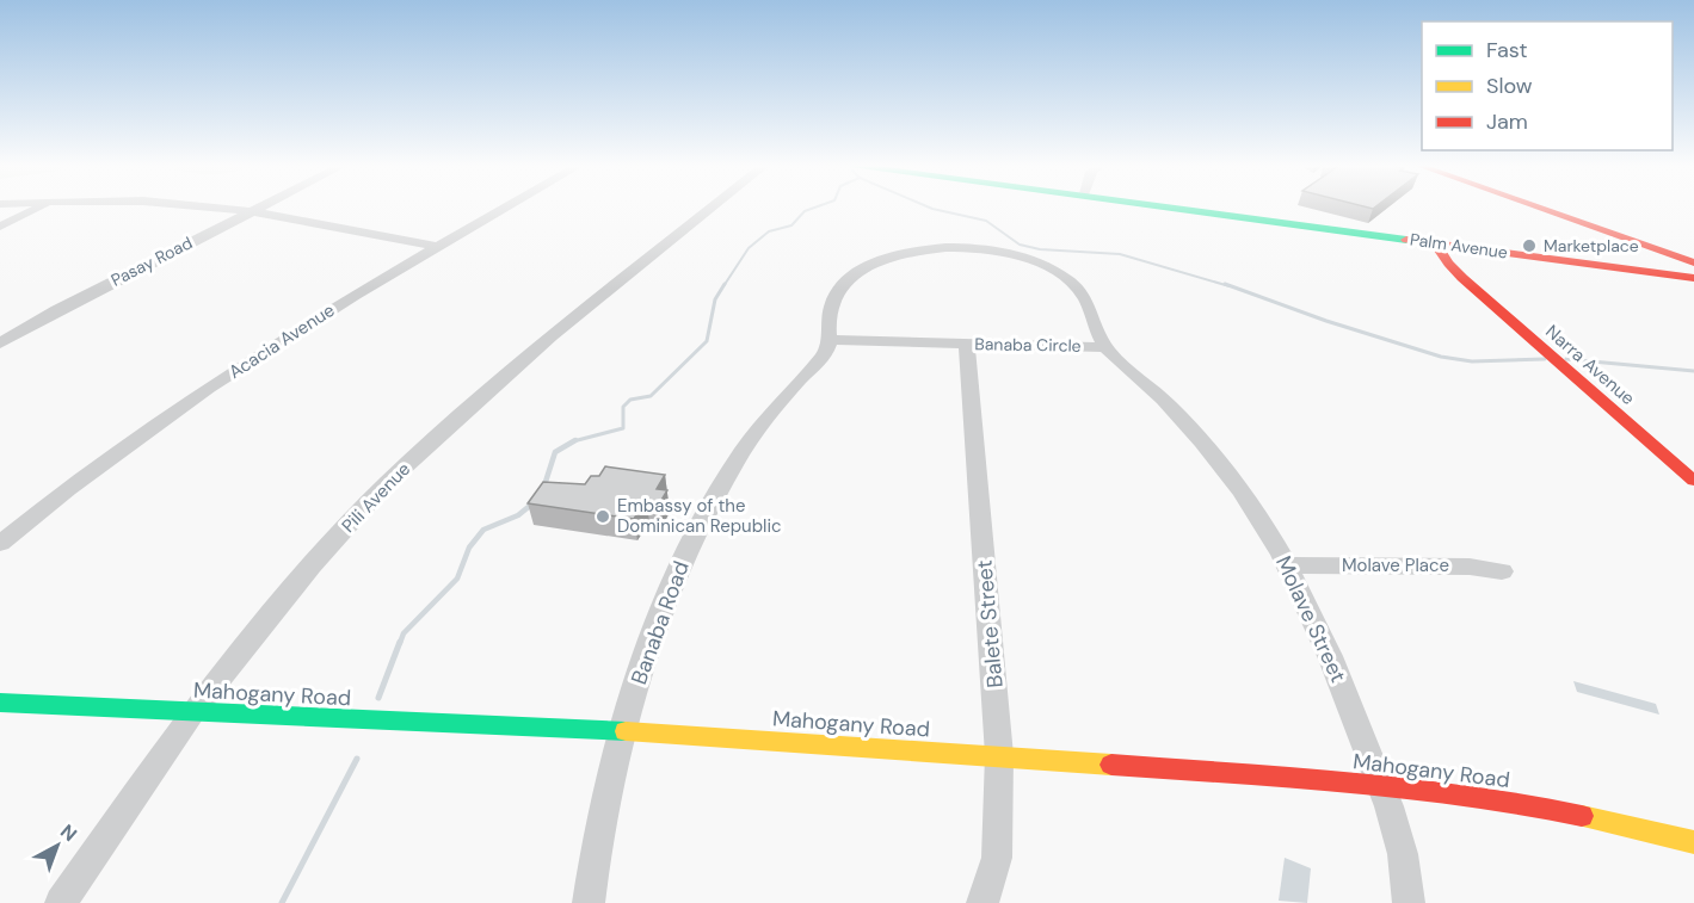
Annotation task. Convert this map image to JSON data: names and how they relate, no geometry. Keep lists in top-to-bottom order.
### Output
{
  "streets": {
    "street": [
      "Palm Avenue",
      "Pasay Road",
      "Acacia Avenue",
      "Banaba Circle",
      "Narra Avenue",
      "Pili Avenue",
      "Molave Place",
      "Molave Street",
      "Banaba Road",
      "Balete Street",
      "Mahogany Road"
    ]
  },
  "crossings": [
    ["Palm Avenue", "Narra Avenue"],
    ["Banaba Circle", "Molave Street"],
    ["Banaba Circle", "Banaba Road"],
    ["Banaba Circle", "Balete Street"],
    ["Pili Avenue", "Mahogany Road"],
    ["Molave Place", "Molave Street"],
    ["Molave Street", "Mahogany Road"],
    ["Banaba Road", "Mahogany Road"],
    ["Balete Street", "Mahogany Road"]
  ],
  "places": ["Marketplace", "Embassy of the Dominican Republic"],
  "legend": ["Fast", "Slow", "Jam"],
  "north": "top right"
}
